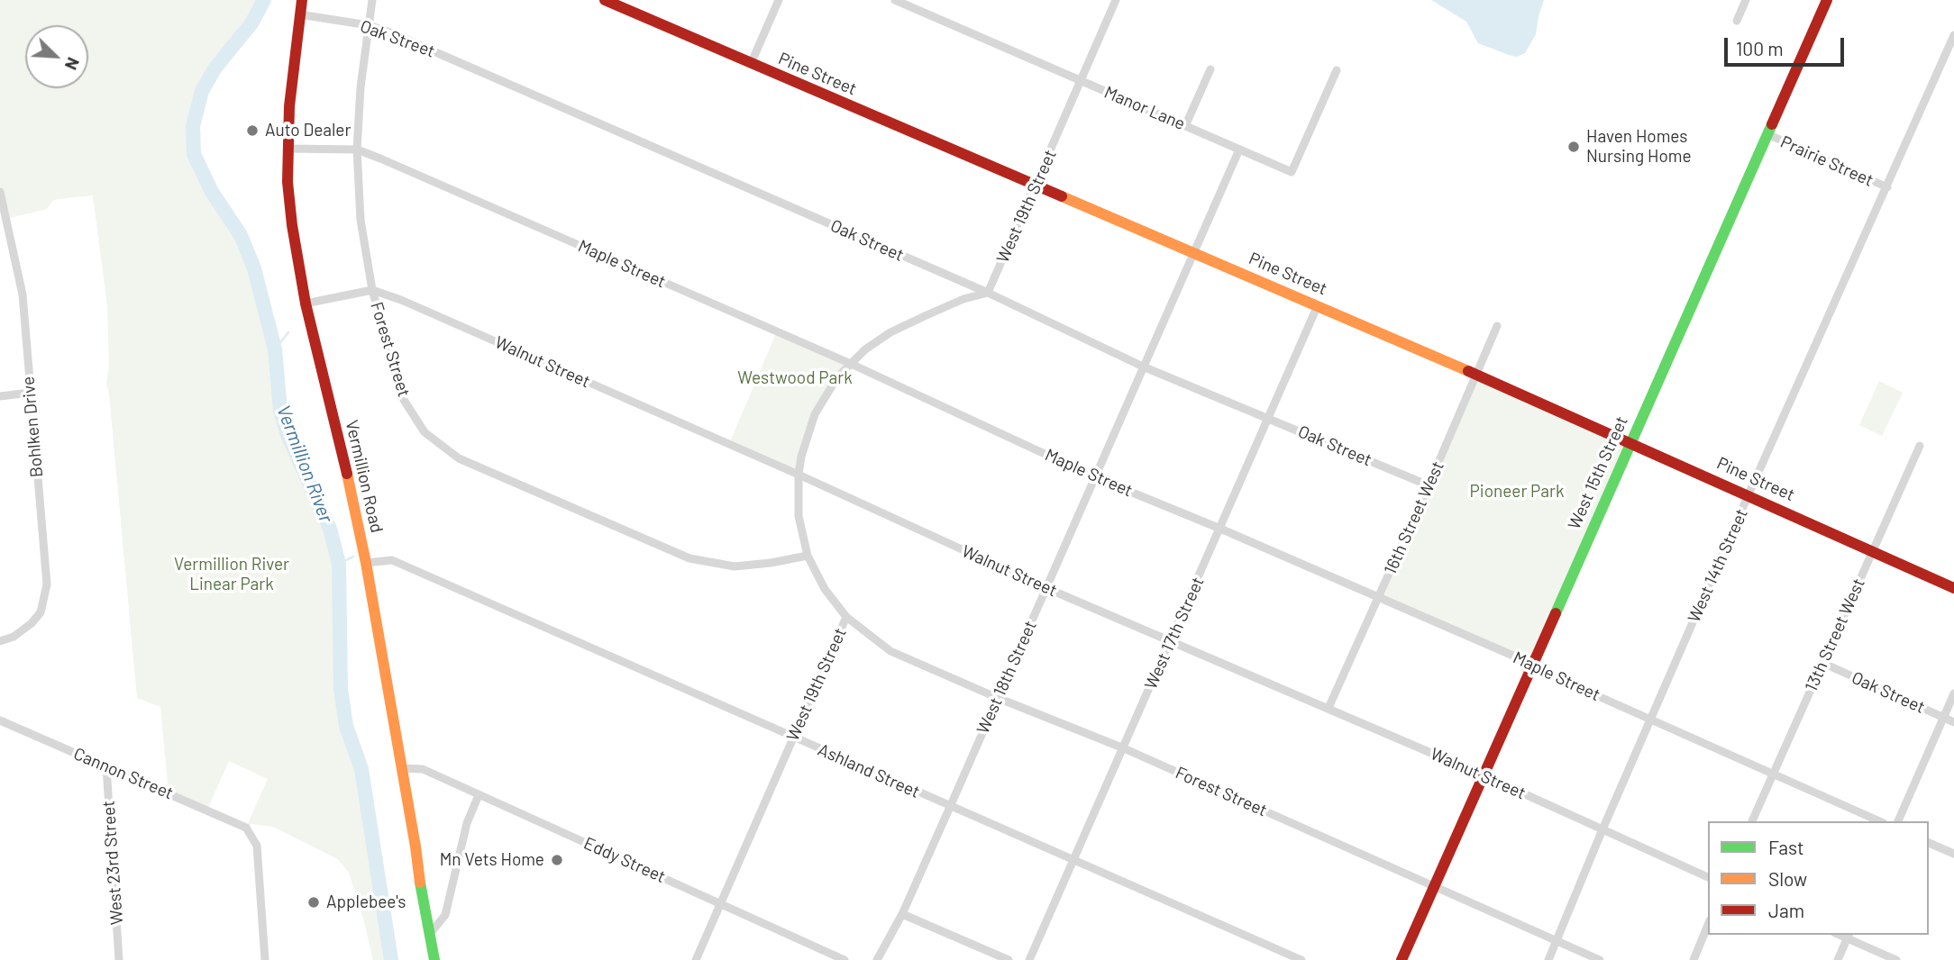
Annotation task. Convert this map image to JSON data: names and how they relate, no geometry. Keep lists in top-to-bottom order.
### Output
{
  "streets": {
    "street": [
      "Oak Street",
      "Pine Street",
      "Manor Lane",
      "Prairie Street",
      "West 19th Street",
      "Maple Street",
      "Forest Street",
      "Walnut Street",
      "Bohlken Drive",
      "West 15th Street",
      "Vermillion Road",
      "16th Street West",
      "West 14th Street",
      "West 17th Street",
      "13th Street West",
      "West 18th Street",
      "Ashland Street",
      "Cannon Street",
      "Eddy Street",
      "West 23rd Street"
    ]
  },
  "crossings": [
    ["Oak Street", "West 19th Street"],
    ["Oak Street", "Forest Street"],
    ["Oak Street", "Vermillion Road"],
    ["Oak Street", "16th Street West"],
    ["Oak Street", "West 17th Street"],
    ["Oak Street", "13th Street West"],
    ["Oak Street", "West 18th Street"],
    ["Pine Street", "West 19th Street"],
    ["Pine Street", "West 15th Street"],
    ["Pine Street", "16th Street West"],
    ["Pine Street", "West 14th Street"],
    ["Pine Street", "West 17th Street"],
    ["Pine Street", "13th Street West"],
    ["Pine Street", "West 18th Street"],
    ["Manor Lane", "West 19th Street"],
    ["Manor Lane", "West 18th Street"],
    ["Prairie Street", "West 15th Street"],
    ["Prairie Street", "West 14th Street"],
    ["West 19th Street", "Maple Street"],
    ["West 19th Street", "Forest Street"],
    ["West 19th Street", "Walnut Street"],
    ["West 19th Street", "Ashland Street"],
    ["West 19th Street", "Eddy Street"],
    ["Maple Street", "Forest Street"],
    ["Maple Street", "West 15th Street"],
    ["Maple Street", "Vermillion Road"],
    ["Maple Street", "16th Street West"],
    ["Maple Street", "West 14th Street"],
    ["Maple Street", "West 17th Street"],
    ["Maple Street", "13th Street West"],
    ["Maple Street", "West 18th Street"],
    ["Forest Street", "Walnut Street"],
    ["Forest Street", "West 15th Street"],
    ["Forest Street", "West 14th Street"],
    ["Forest Street", "West 17th Street"],
    ["Forest Street", "West 18th Street"],
    ["Walnut Street", "West 15th Street"],
    ["Walnut Street", "16th Street West"],
    ["Walnut Street", "West 14th Street"],
    ["Walnut Street", "West 17th Street"],
    ["Walnut Street", "West 18th Street"],
    ["Vermillion Road", "Ashland Street"],
    ["Vermillion Road", "Eddy Street"],
    ["West 17th Street", "Ashland Street"],
    ["West 18th Street", "Ashland Street"],
    ["Cannon Street", "West 23rd Street"]
  ],
  "water": ["Vermillion River"],
  "parks": ["Westwood Park", "Pioneer Park", "Vermillion River Linear Park"],
  "places": [
    "Auto Dealer",
    "Haven Homes Nursing Home",
    "Mn Vets Home",
    "Applebee's"
  ],
  "legend": ["Fast", "Slow", "Jam"],
  "scale_bar": "100 m",
  "north": "bottom right"
}
